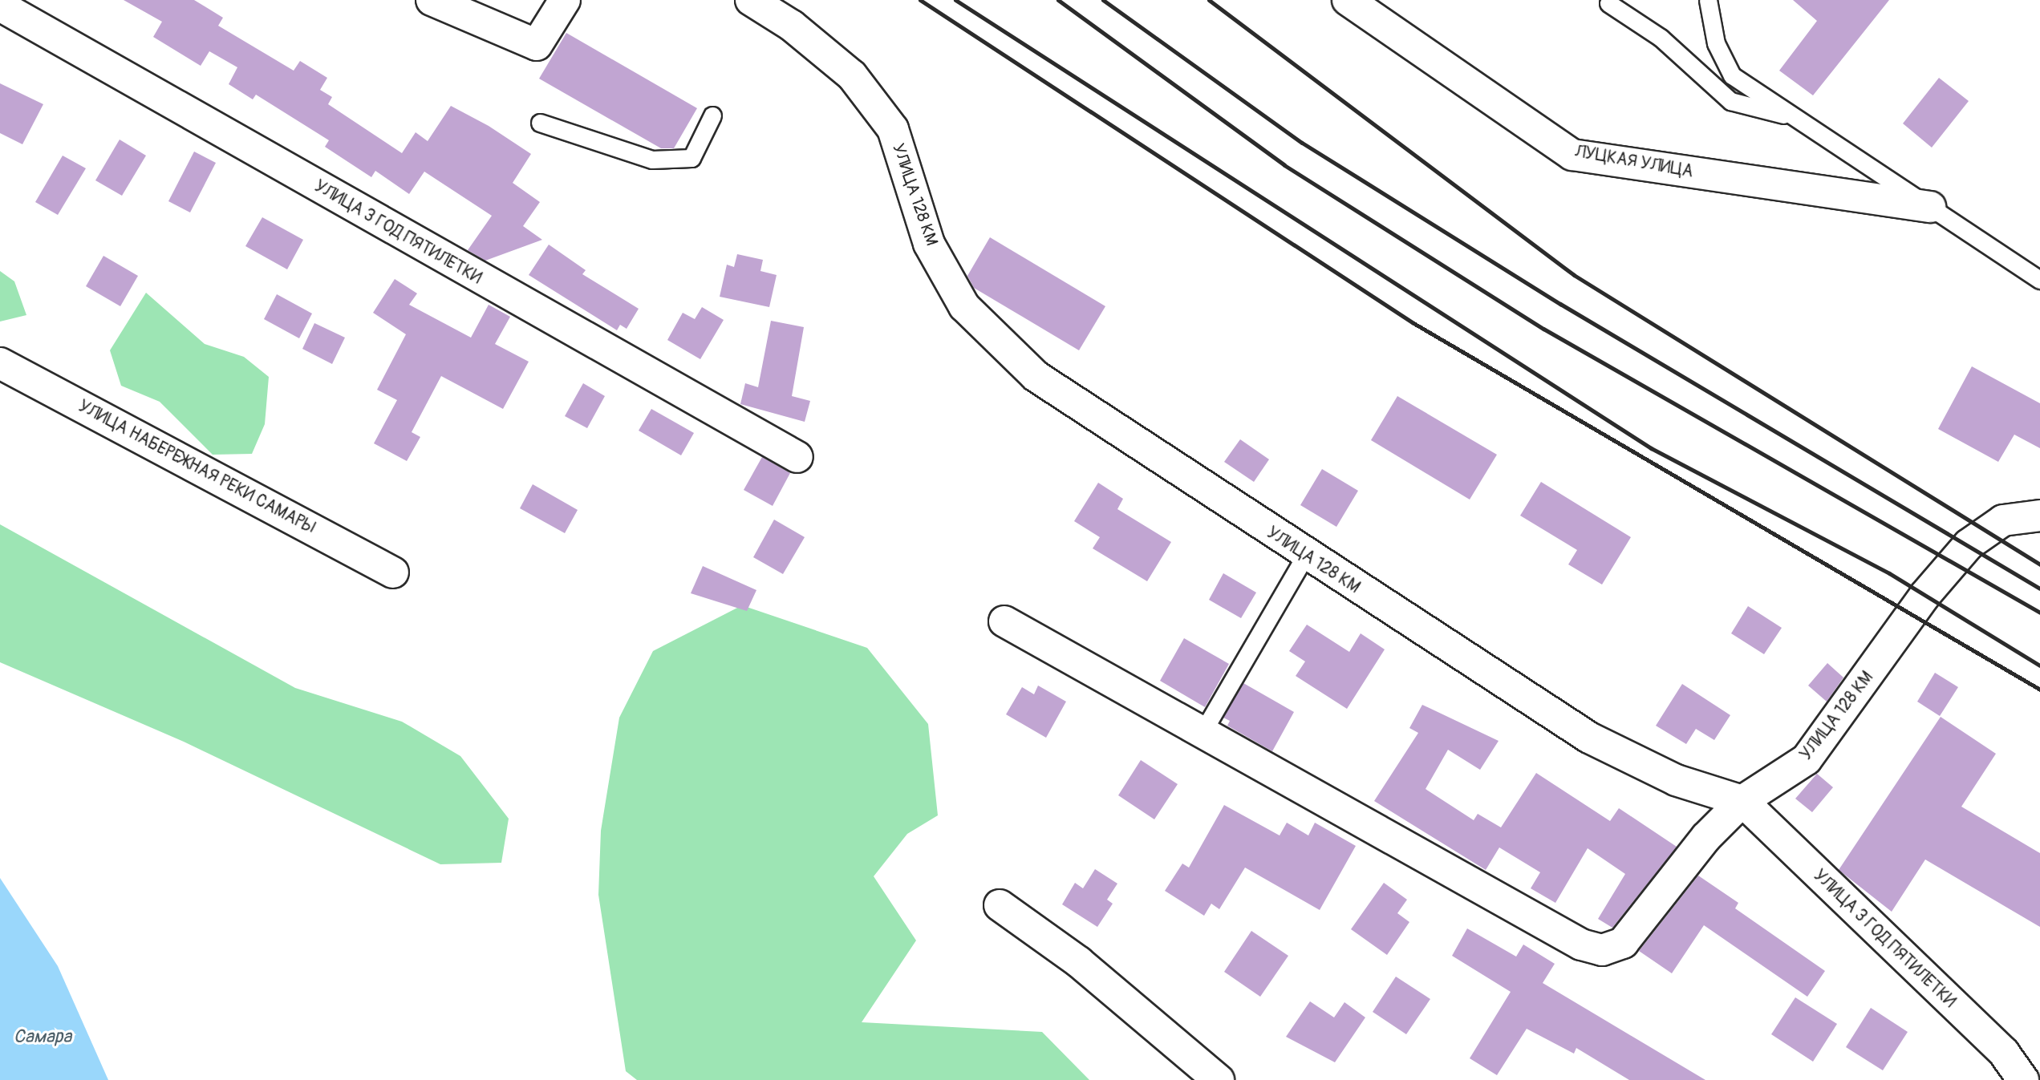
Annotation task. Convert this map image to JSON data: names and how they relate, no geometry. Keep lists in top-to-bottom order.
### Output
{
  "streets": {
    "street": [
      "ЛУЦКАЯ УЛИЦА",
      "УЛИЦА 128 КМ",
      "УЛИЦА 3 ГОД ПЯТИЛЕТКИ",
      "УЛИЦА НАБЕРЕЖНАЯ РЕКИ САМАРЫ"
    ]
  },
  "crossings": [
    ["УЛИЦА 128 КМ", "УЛИЦА 3 ГОД ПЯТИЛЕТКИ"]
  ],
  "water": ["Самара"]
}
